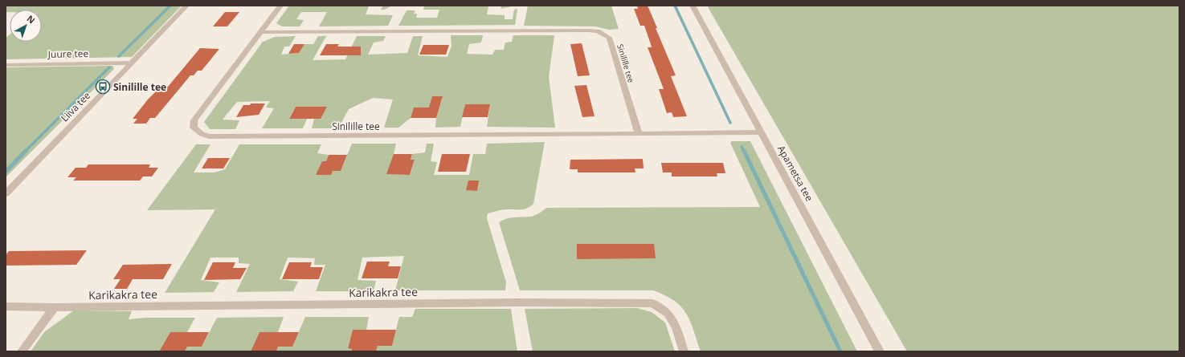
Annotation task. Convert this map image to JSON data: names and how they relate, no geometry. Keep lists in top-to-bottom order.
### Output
{
  "streets": {
    "street": [
      "Juure tee",
      "Sinilille tee",
      "Liiva tee",
      "Apametsa tee",
      "Karikakra tee"
    ]
  },
  "crossings": [
    ["Juure tee", "Liiva tee"],
    ["Sinilille tee", "Apametsa tee"]
  ],
  "places": {
    "bus stop": ["Sinilille tee"]
  },
  "north": "top right"
}
